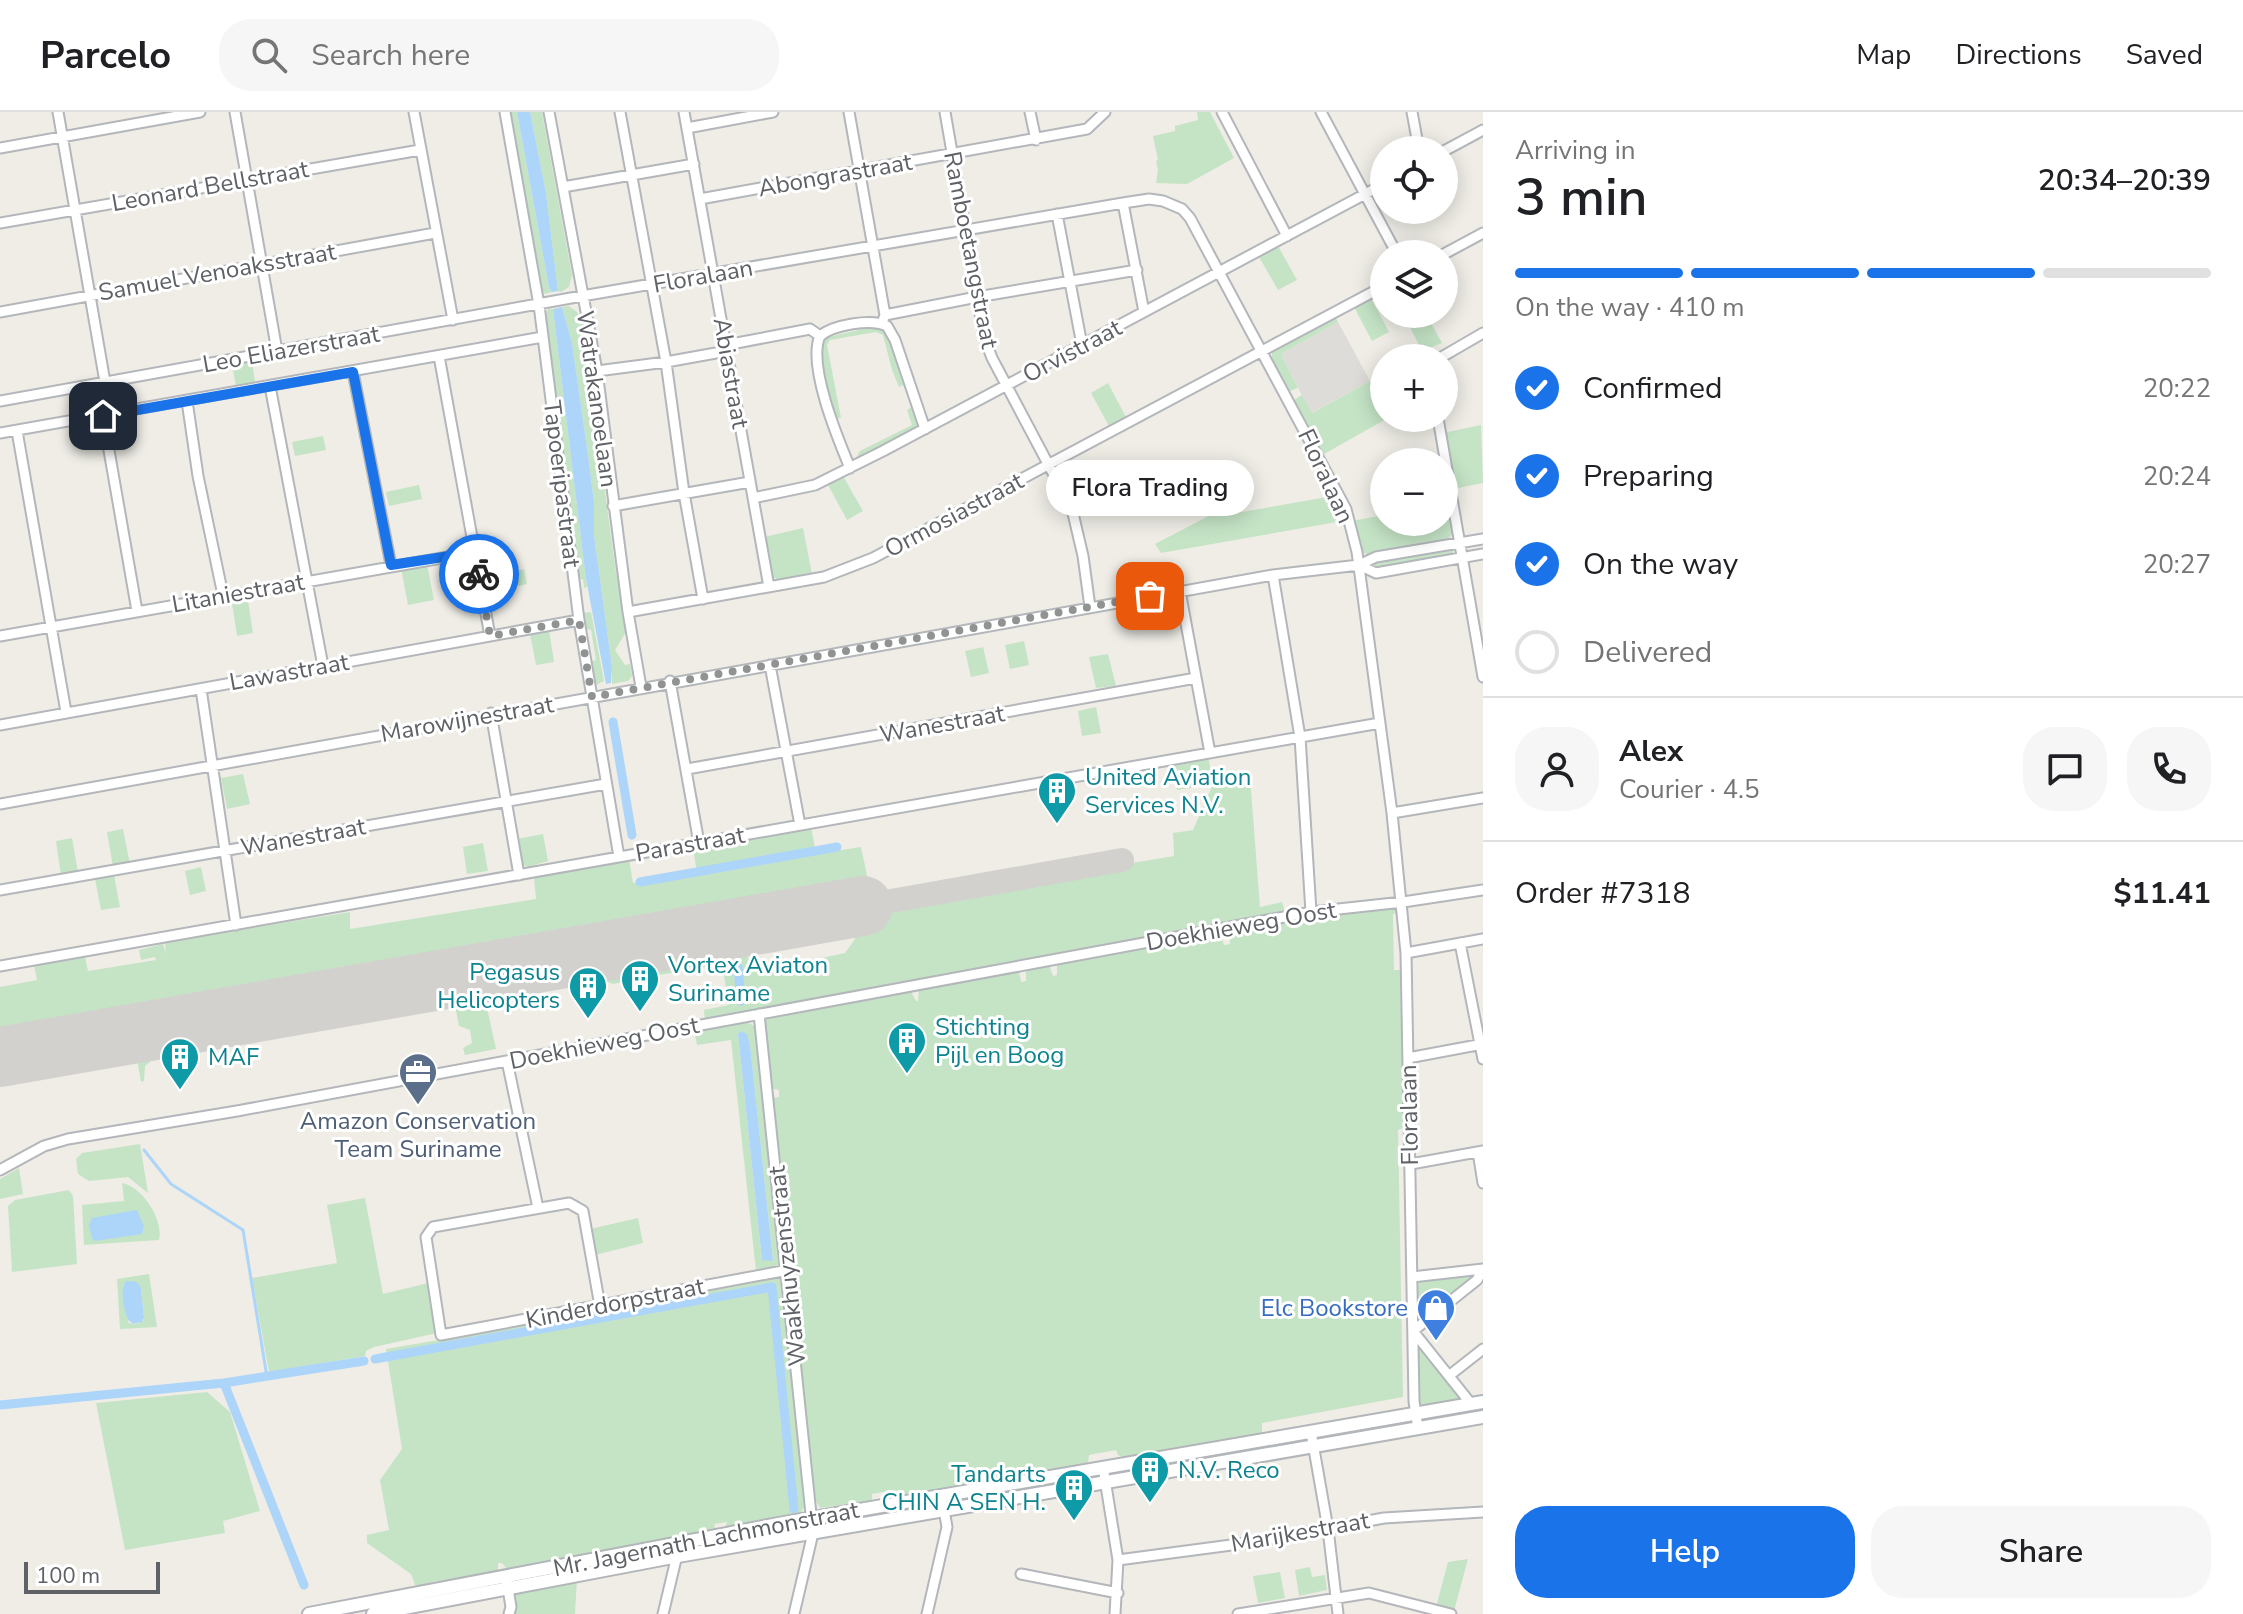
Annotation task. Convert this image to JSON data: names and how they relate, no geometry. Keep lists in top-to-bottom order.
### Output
{
  "streets": {
    "main road": ["Mr. Jagernath Lachmonstraat"],
    "street": [
      "Abongrastraat",
      "Leonard Bellstraat",
      "Ramboetangstraat",
      "Samuel Venoaksstraat",
      "Floralaan",
      "Leo Eliazerstraat",
      "Orvistraat",
      "Abiastraat",
      "Watrakanoelaan",
      "Tapoeripastraat",
      "Ormosiastraat",
      "Litaniestraat",
      "Lawastraat",
      "Marowijnestraat",
      "Wanestraat",
      "Parastraat",
      "Doekhieweg Oost",
      "Waakhuyzenstraat",
      "Kinderdorpstraat",
      "Marijkestraat"
    ]
  },
  "crossings": [
    ["Abongrastraat", "Ramboetangstraat"],
    ["Abongrastraat", "Abiastraat"],
    ["Ramboetangstraat", "Floralaan"],
    ["Ramboetangstraat", "Orvistraat"],
    ["Ramboetangstraat", "Ormosiastraat"],
    ["Ramboetangstraat", "Marowijnestraat"],
    ["Floralaan", "Leo Eliazerstraat"],
    ["Floralaan", "Orvistraat"],
    ["Floralaan", "Abiastraat"],
    ["Floralaan", "Watrakanoelaan"],
    ["Floralaan", "Ormosiastraat"],
    ["Floralaan", "Marowijnestraat"],
    ["Floralaan", "Parastraat"],
    ["Floralaan", "Doekhieweg Oost"],
    ["Floralaan", "Mr. Jagernath Lachmonstraat"],
    ["Leo Eliazerstraat", "Watrakanoelaan"],
    ["Leo Eliazerstraat", "Tapoeripastraat"],
    ["Orvistraat", "Abiastraat"],
    ["Abiastraat", "Ormosiastraat"],
    ["Watrakanoelaan", "Ormosiastraat"],
    ["Watrakanoelaan", "Marowijnestraat"],
    ["Tapoeripastraat", "Lawastraat"],
    ["Tapoeripastraat", "Marowijnestraat"],
    ["Tapoeripastraat", "Wanestraat"],
    ["Tapoeripastraat", "Parastraat"],
    ["Doekhieweg Oost", "Waakhuyzenstraat"],
    ["Waakhuyzenstraat", "Kinderdorpstraat"],
    ["Waakhuyzenstraat", "Mr. Jagernath Lachmonstraat"]
  ],
  "places": {
    "other": ["Flora Trading"],
    "building": [
      "United Aviation Services N.V.",
      "Vortex Aviaton Suriname",
      "Pegasus Helicopters",
      "Stichting Pijl en Boog",
      "MAF",
      "N.V. Reco",
      "Tandarts CHIN A SEN H."
    ],
    "office": ["Amazon Conservation Team Suriname"],
    "shop": ["Elc Bookstore"]
  },
  "scale_bar": "100 m",
  "page": {
    "header": "Parcelo",
    "search": "Search here",
    "nav": ["Map", "Directions", "Saved"],
    "heading": ["3 min", "Arriving in", "20:34–20:39"],
    "panel": [
      "Alex",
      "Courier · 4.5",
      "Order #7318",
      "$11.41"
    ],
    "map_buttons": ["+", "−"],
    "bar": "On the way · 410 m",
    "list": [
      ["Confirmed", "20:22"],
      ["Preparing", "20:24"],
      ["On the way", "20:27"],
      "Delivered"
    ],
    "bubble": "Flora Trading",
    "buttons": ["Help", "Share"],
    "scale": "100 m"
  }
}
